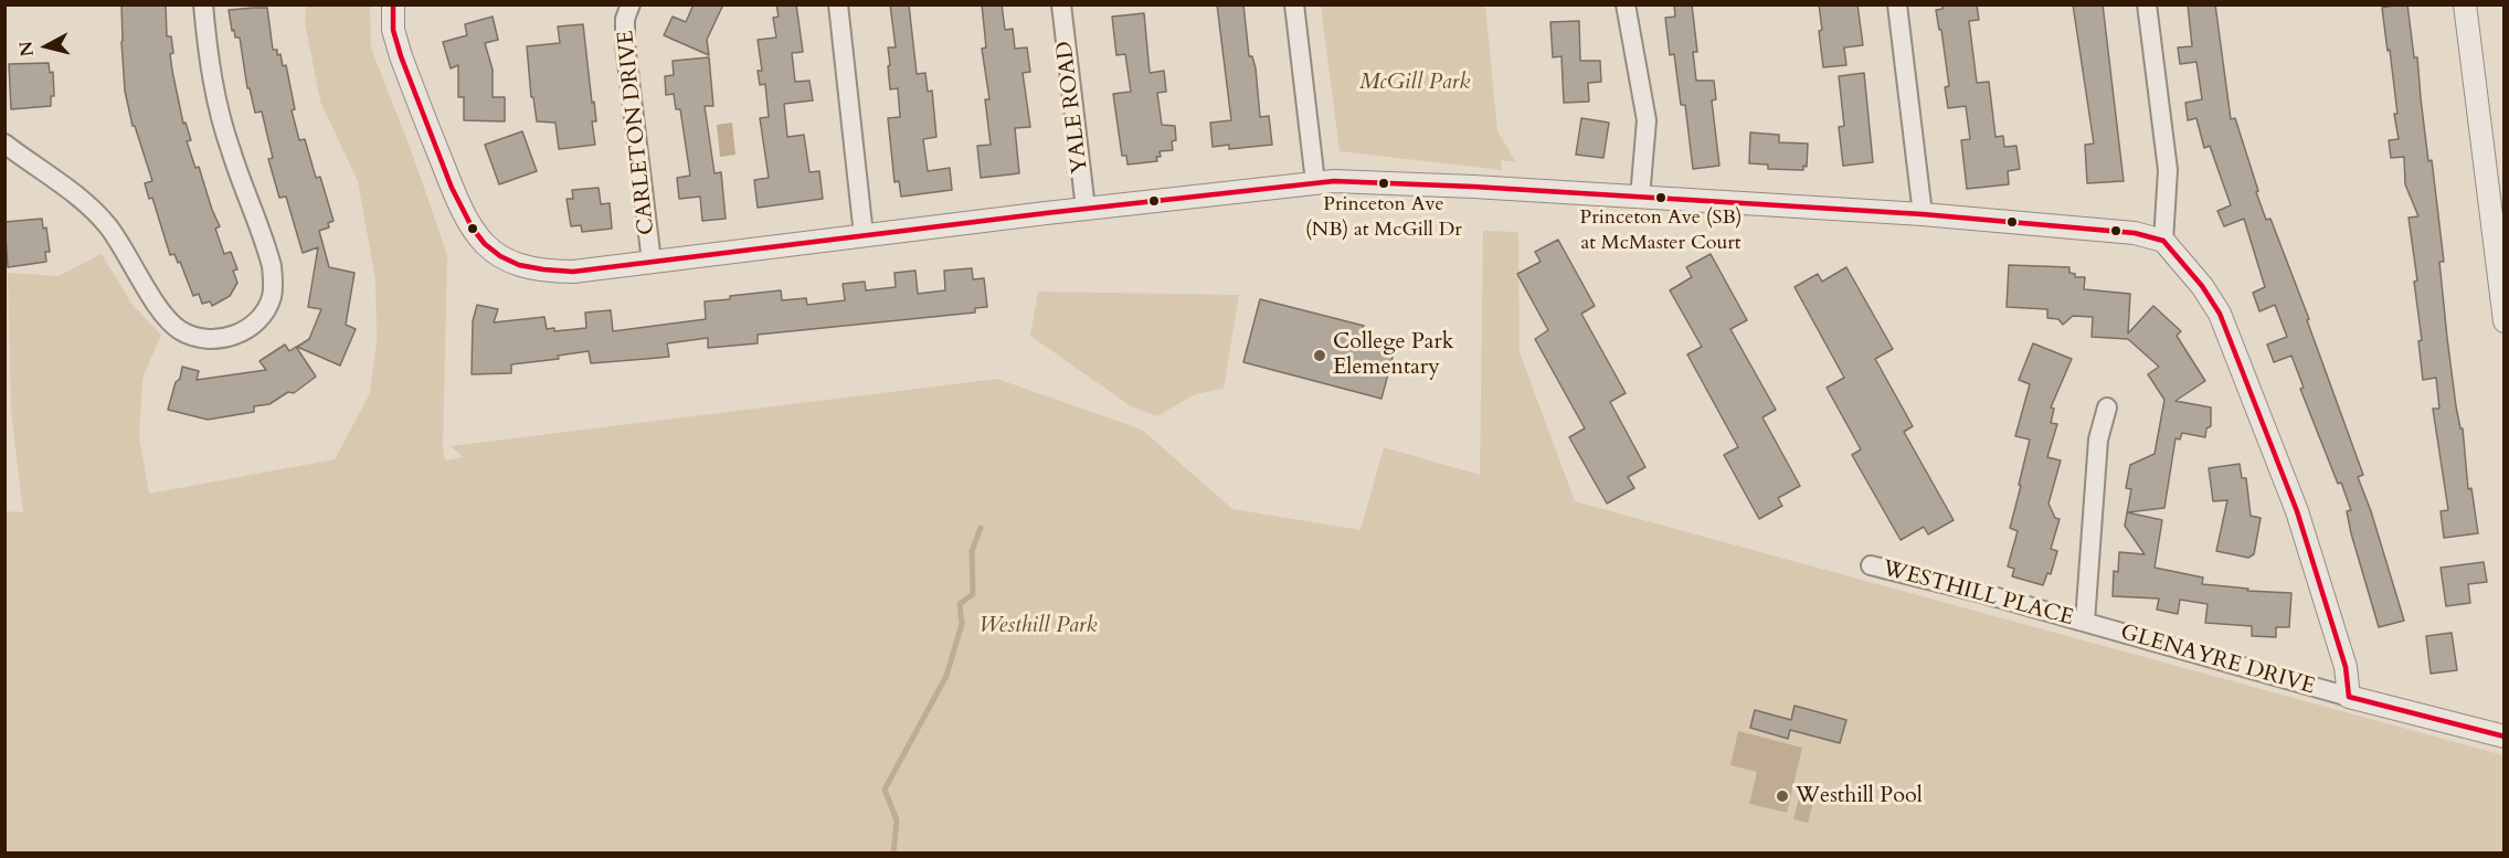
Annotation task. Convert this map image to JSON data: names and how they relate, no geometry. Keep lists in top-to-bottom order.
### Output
{
  "streets": {
    "street": [
      "YALE ROAD",
      "CARLETON DRIVE",
      "WESTHILL PLACE",
      "GLENAYRE DRIVE"
    ]
  },
  "crossings": [
    ["WESTHILL PLACE", "GLENAYRE DRIVE"]
  ],
  "parks": ["McGill Park", "Westhill Park"],
  "places": [
    "Princeton Ave (NB) at McGill Dr",
    "Princeton Ave (SB) at McMaster Court",
    "College Park Elementary",
    "Westhill Pool"
  ],
  "north": "left"
}
